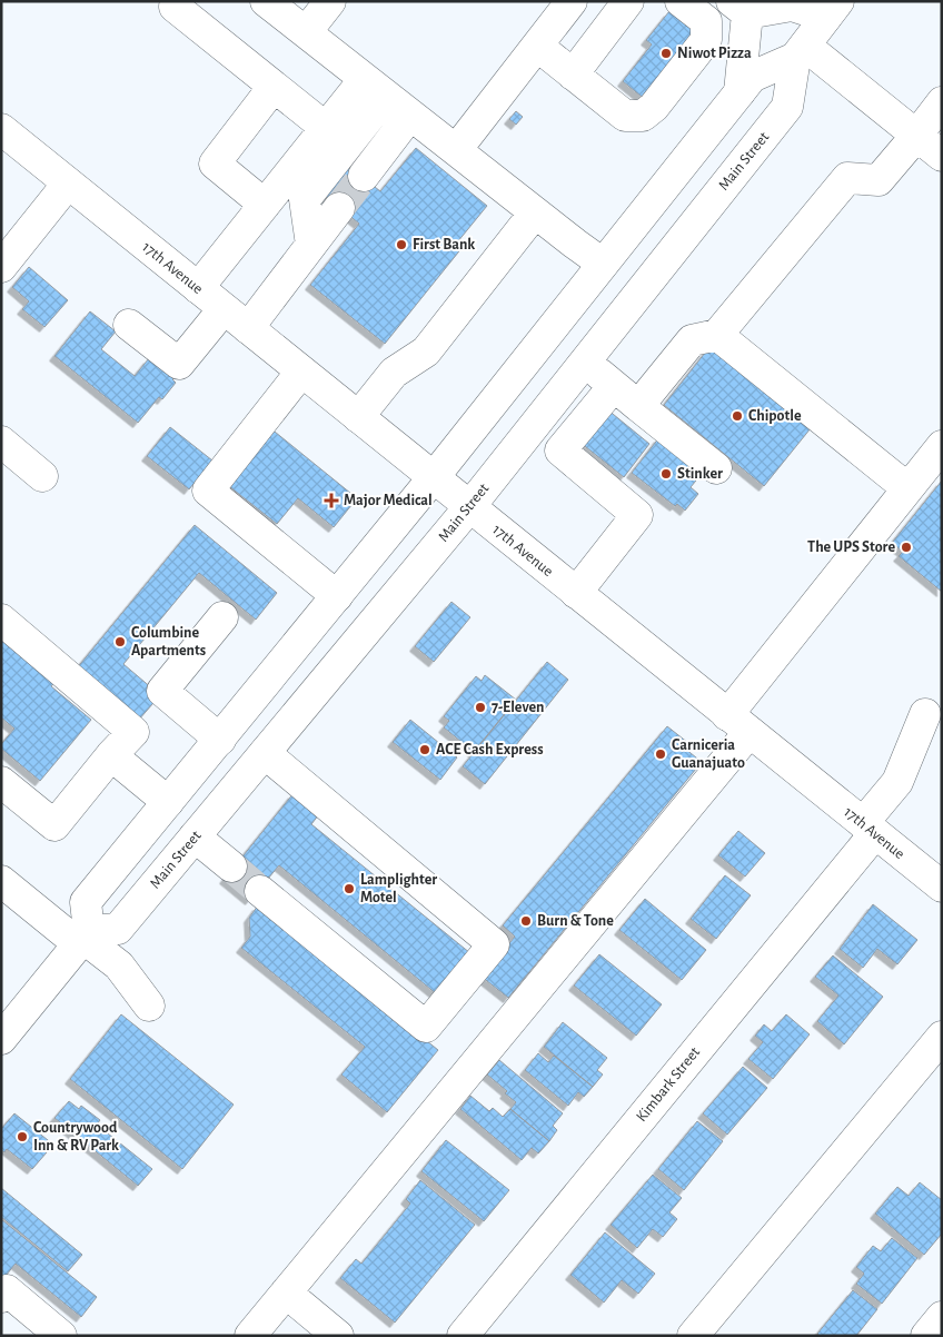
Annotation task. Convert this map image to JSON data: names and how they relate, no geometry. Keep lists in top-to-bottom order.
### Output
{
  "streets": {
    "main road": ["Main Street", "17th Avenue", "Kimbark Street"]
  },
  "crossings": [
    ["Main Street", "17th Avenue"],
    ["17th Avenue", "Kimbark Street"]
  ],
  "places": {
    "other": [
      "Niwot Pizza",
      "First Bank",
      "Chipotle",
      "Stinker",
      "The UPS Store",
      "Columbine Apartments",
      "7-Eleven",
      "ACE Cash Express",
      "Carniceria Guanajuato",
      "Lamplighter Motel",
      "Burn & Tone",
      "Countrywood Inn & RV Park"
    ],
    "health": ["Major Medical"]
  }
}
